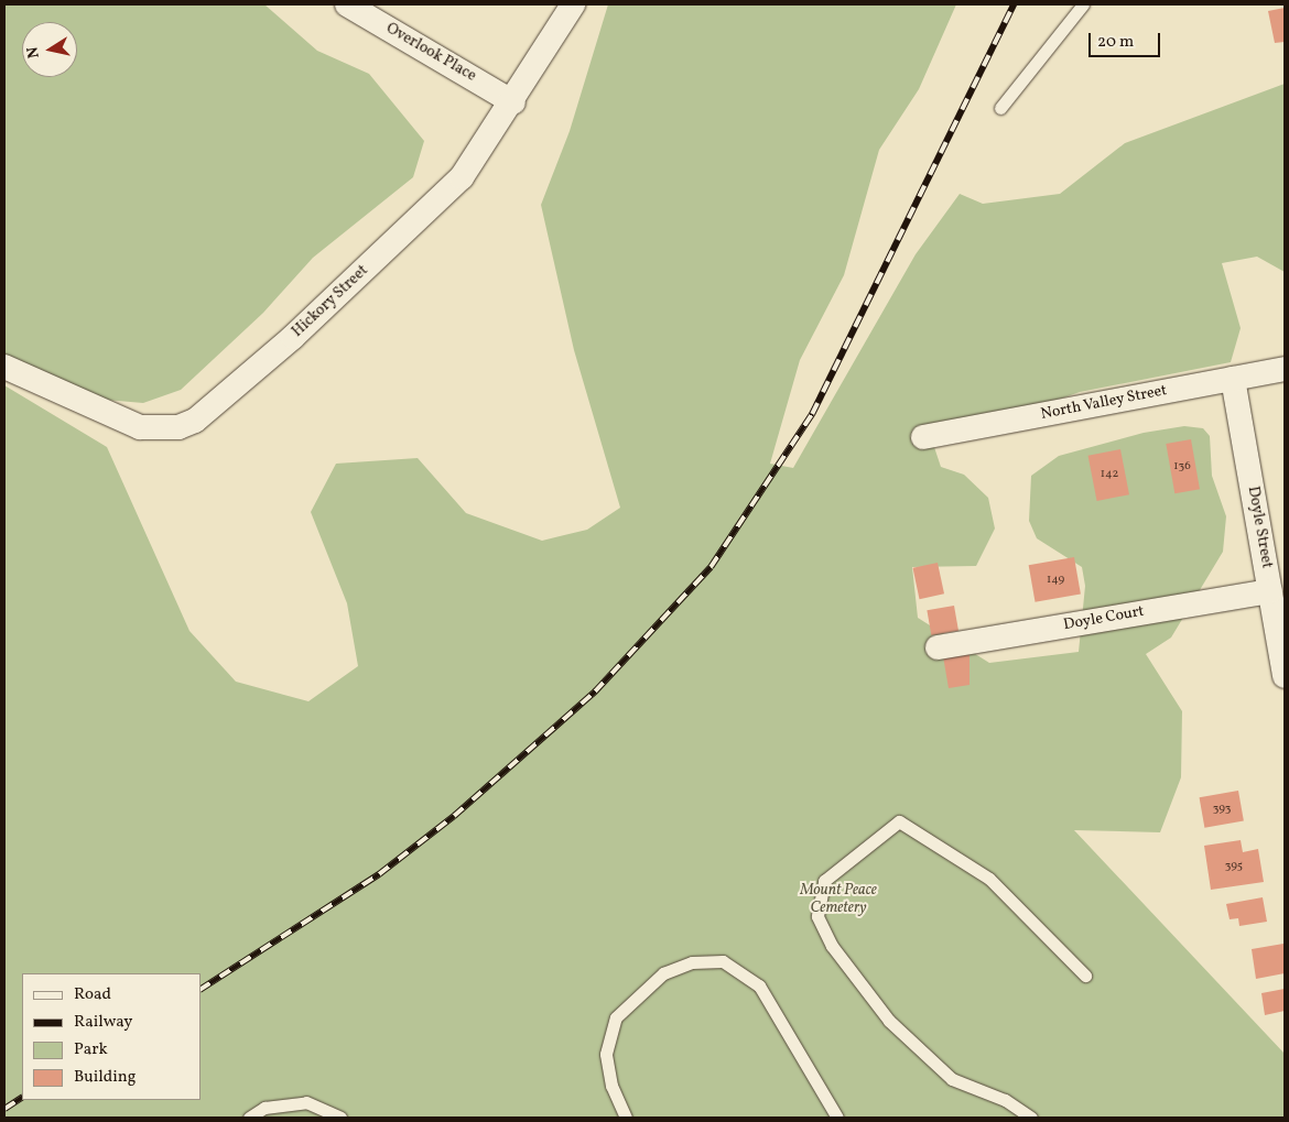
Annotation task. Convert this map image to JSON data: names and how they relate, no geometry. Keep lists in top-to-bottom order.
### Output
{
  "streets": {
    "street": [
      "Overlook Place",
      "Hickory Street",
      "North Valley Street",
      "Doyle Street",
      "Doyle Court"
    ]
  },
  "crossings": [
    ["Overlook Place", "Hickory Street"],
    ["North Valley Street", "Doyle Street"],
    ["Doyle Street", "Doyle Court"]
  ],
  "parks": ["Mount Peace Cemetery"],
  "house_numbers": [
    "136",
    "142",
    "149",
    "393",
    "395"
  ],
  "legend": [
    "Road",
    "Railway",
    "Park",
    "Building"
  ],
  "scale_bar": "20 m",
  "north": "left"
}
